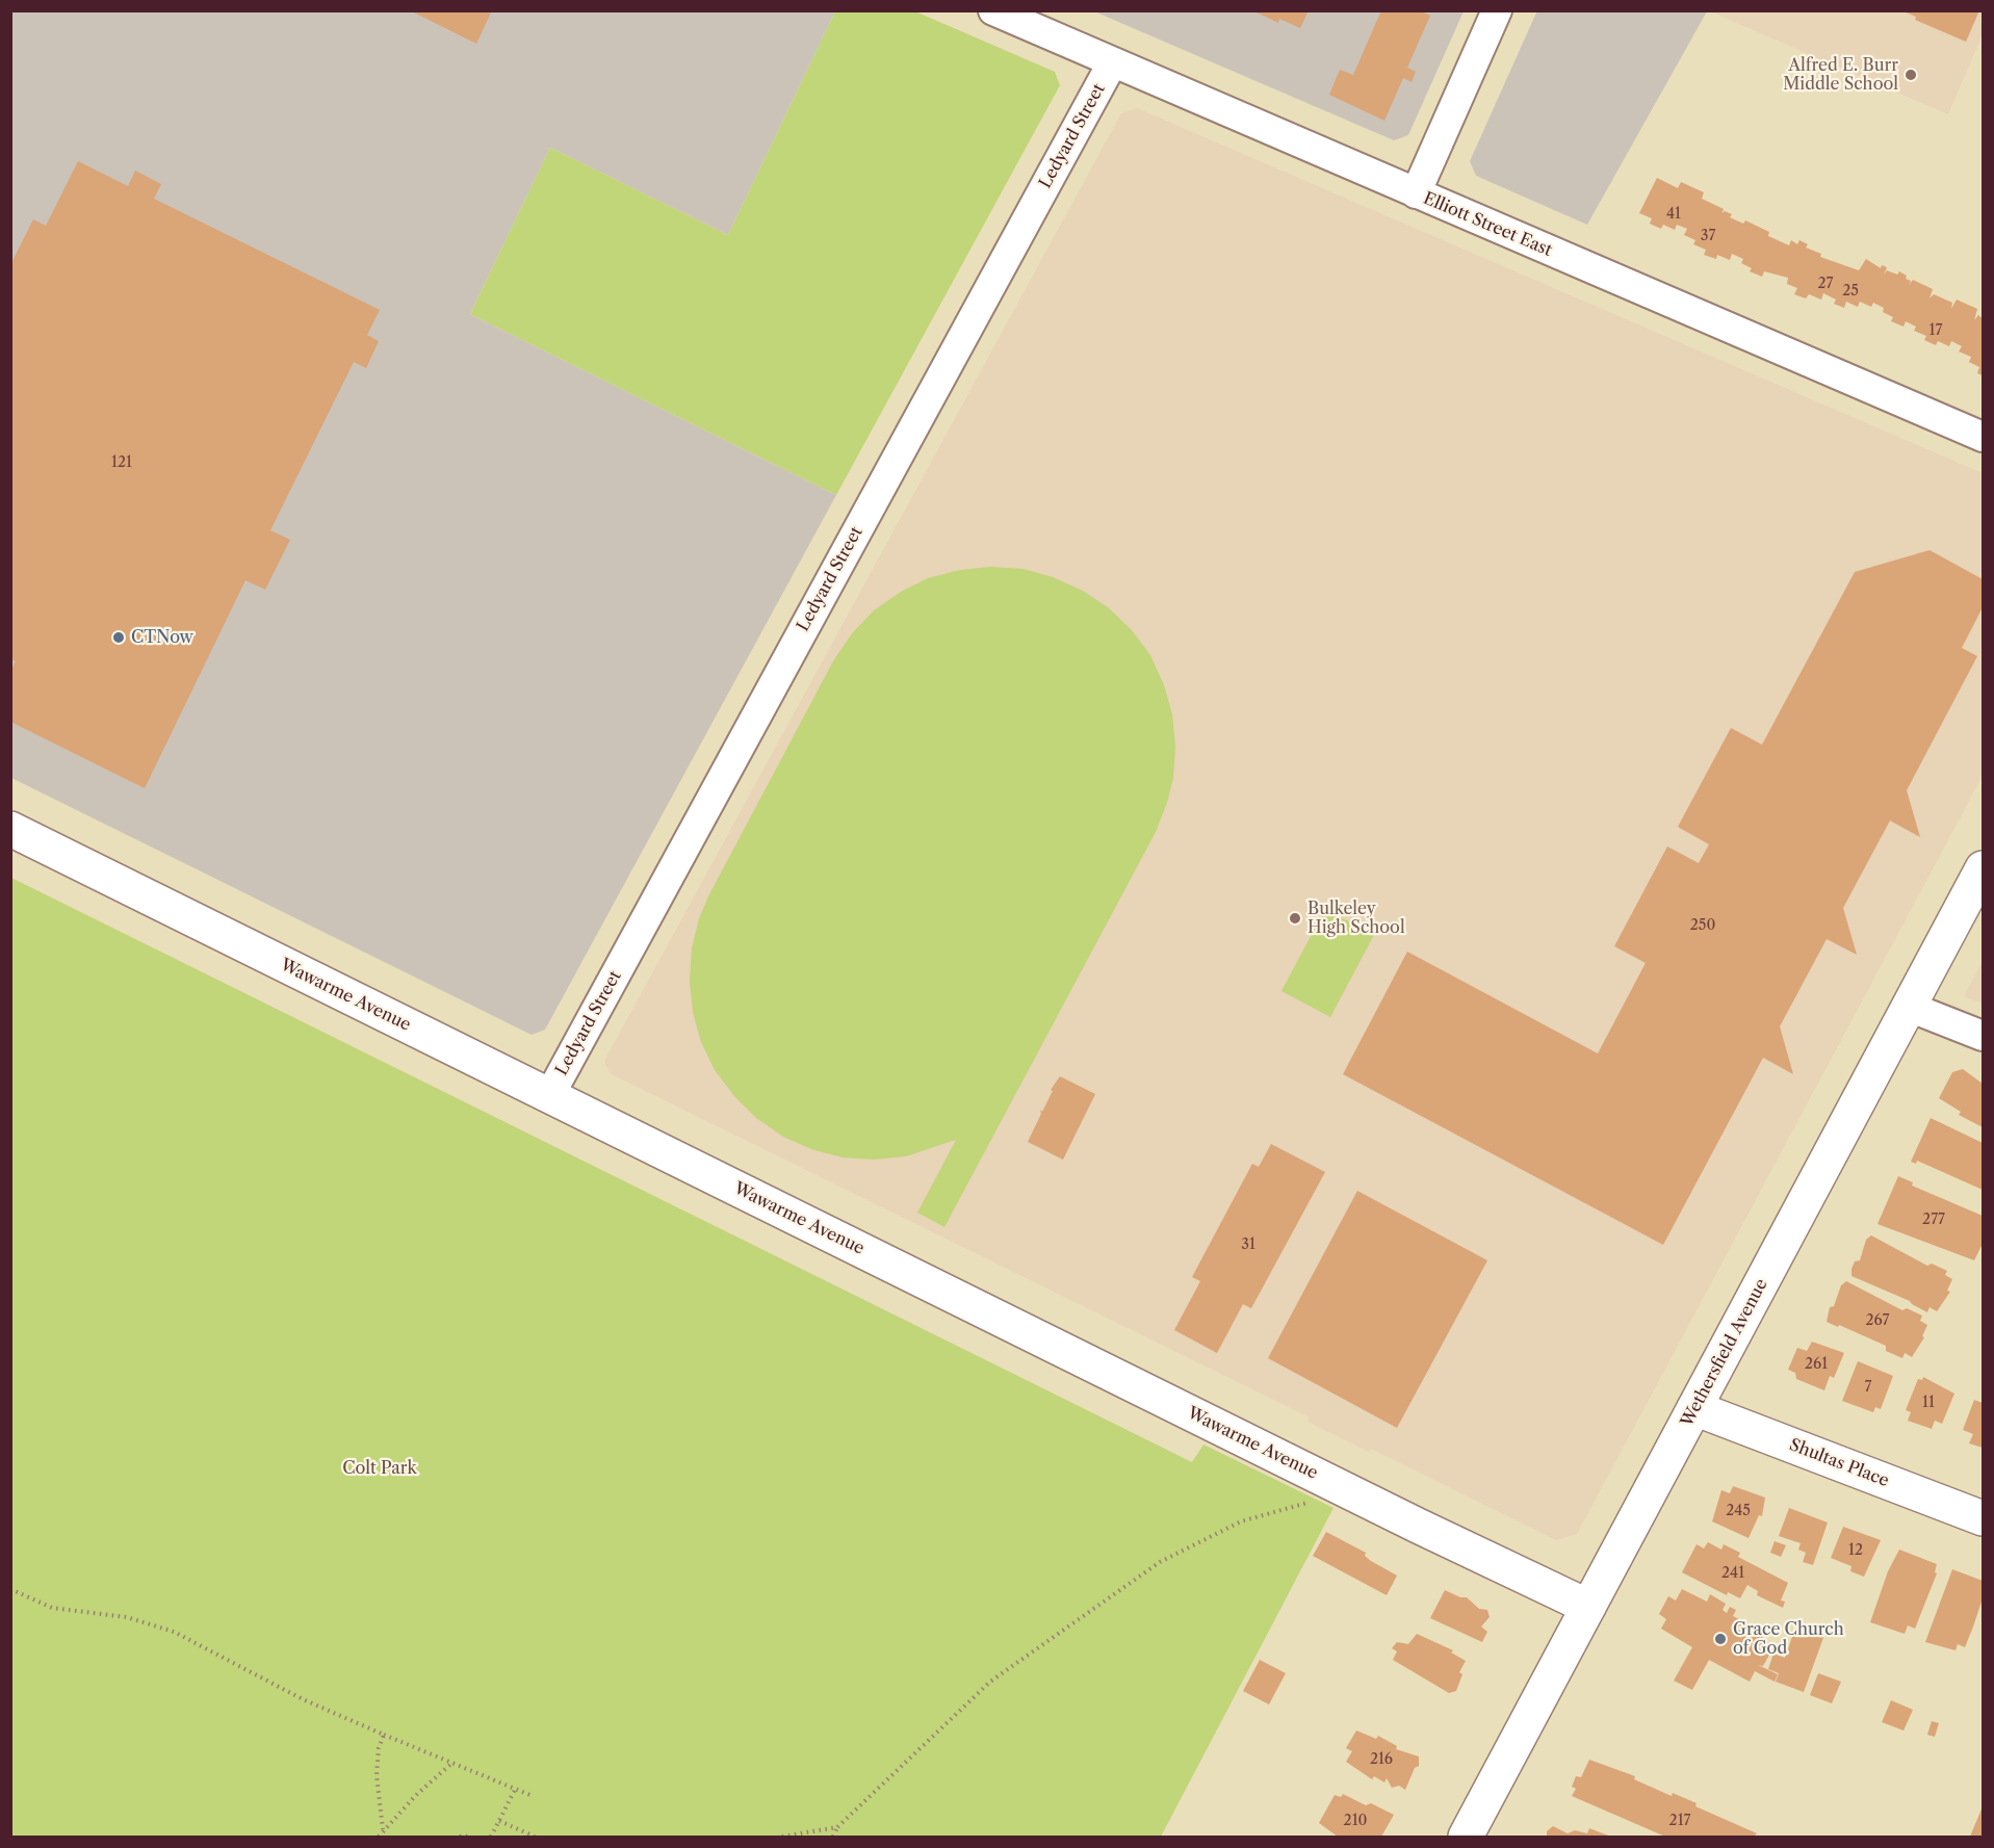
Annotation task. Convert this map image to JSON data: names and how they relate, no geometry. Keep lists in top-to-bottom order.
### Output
{
  "streets": {
    "street": [
      "Ledyard Street",
      "Elliott Street East",
      "Wawarme Avenue",
      "Wethersfield Avenue",
      "Shultas Place"
    ]
  },
  "crossings": [
    ["Ledyard Street", "Elliott Street East"],
    ["Ledyard Street", "Wawarme Avenue"],
    ["Wawarme Avenue", "Wethersfield Avenue"],
    ["Wethersfield Avenue", "Shultas Place"]
  ],
  "parks": ["Colt Park"],
  "places": [
    "Alfred E. Burr Middle School",
    "CTNow",
    "Bulkeley High School",
    "Grace Church of God"
  ],
  "house_numbers": [
    "41",
    "37",
    "27",
    "25",
    "17",
    "121",
    "250",
    "277",
    "31",
    "267",
    "261",
    "7",
    "11",
    "245",
    "12",
    "241",
    "216",
    "210",
    "217"
  ]
}
